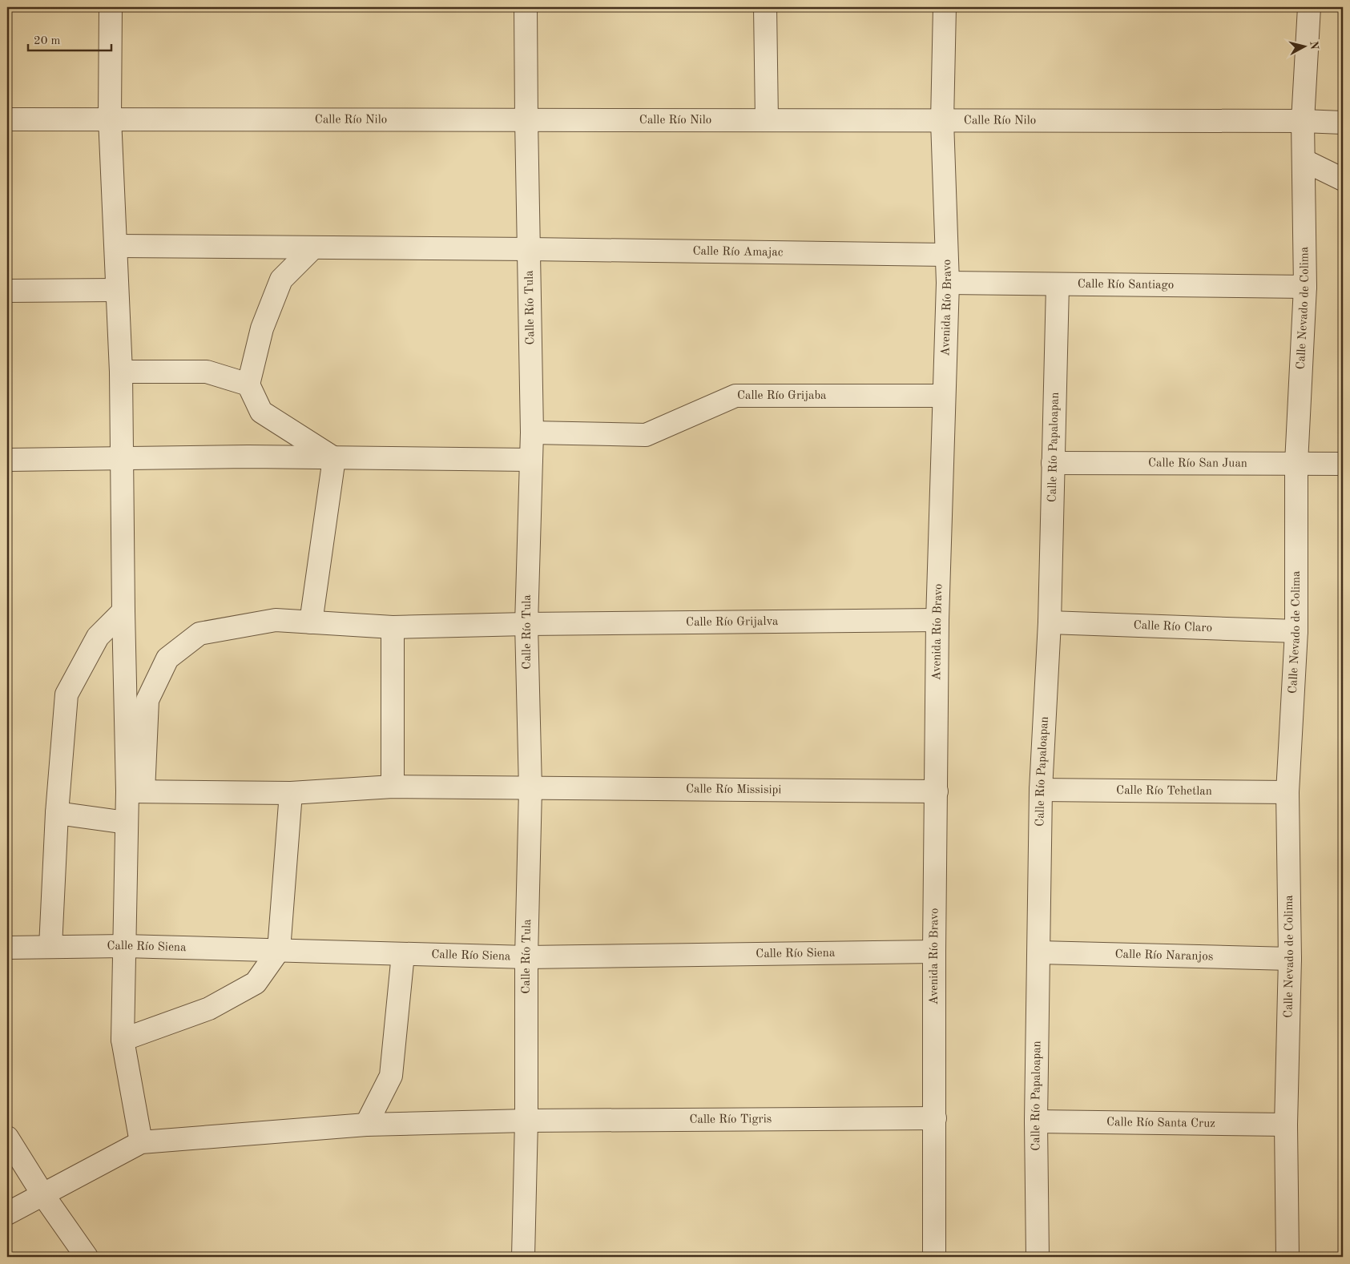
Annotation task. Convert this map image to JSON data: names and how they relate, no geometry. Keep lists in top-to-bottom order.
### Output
{
  "streets": {
    "street": [
      "Calle Río Nilo",
      "Calle Río Amajac",
      "Calle Río Santiago",
      "Calle Río Tula",
      "Avenida Río Bravo",
      "Calle Nevado de Colima",
      "Calle Río Grijaba",
      "Calle Río Papaloapan",
      "Calle Río San Juan",
      "Calle Río Grijalva",
      "Calle Río Claro",
      "Calle Río Missisipi",
      "Calle Río Tehetlan",
      "Calle Río Siena",
      "Calle Río Naranjos",
      "Calle Río Tigris",
      "Calle Río Santa Cruz"
    ]
  },
  "crossings": [
    ["Calle Río Nilo", "Calle Río Tula"],
    ["Calle Río Nilo", "Avenida Río Bravo"],
    ["Calle Río Nilo", "Calle Nevado de Colima"],
    ["Calle Río Amajac", "Calle Río Tula"],
    ["Calle Río Amajac", "Avenida Río Bravo"],
    ["Calle Río Santiago", "Avenida Río Bravo"],
    ["Calle Río Santiago", "Calle Nevado de Colima"],
    ["Calle Río Santiago", "Calle Río Papaloapan"],
    ["Calle Río Tula", "Calle Río Grijaba"],
    ["Calle Río Tula", "Calle Río Grijalva"],
    ["Calle Río Tula", "Calle Río Missisipi"],
    ["Calle Río Tula", "Calle Río Siena"],
    ["Calle Río Tula", "Calle Río Tigris"],
    ["Avenida Río Bravo", "Calle Río Grijaba"],
    ["Avenida Río Bravo", "Calle Río Grijalva"],
    ["Avenida Río Bravo", "Calle Río Missisipi"],
    ["Avenida Río Bravo", "Calle Río Siena"],
    ["Avenida Río Bravo", "Calle Río Tigris"],
    ["Calle Nevado de Colima", "Calle Río San Juan"],
    ["Calle Nevado de Colima", "Calle Río Claro"],
    ["Calle Nevado de Colima", "Calle Río Tehetlan"],
    ["Calle Nevado de Colima", "Calle Río Naranjos"],
    ["Calle Nevado de Colima", "Calle Río Santa Cruz"],
    ["Calle Río Papaloapan", "Calle Río San Juan"],
    ["Calle Río Papaloapan", "Calle Río Claro"],
    ["Calle Río Papaloapan", "Calle Río Tehetlan"],
    ["Calle Río Papaloapan", "Calle Río Naranjos"],
    ["Calle Río Papaloapan", "Calle Río Santa Cruz"],
    ["Calle Río Grijalva", "Calle Río Missisipi"]
  ],
  "scale_bar": "20 m",
  "north": "right"
}
